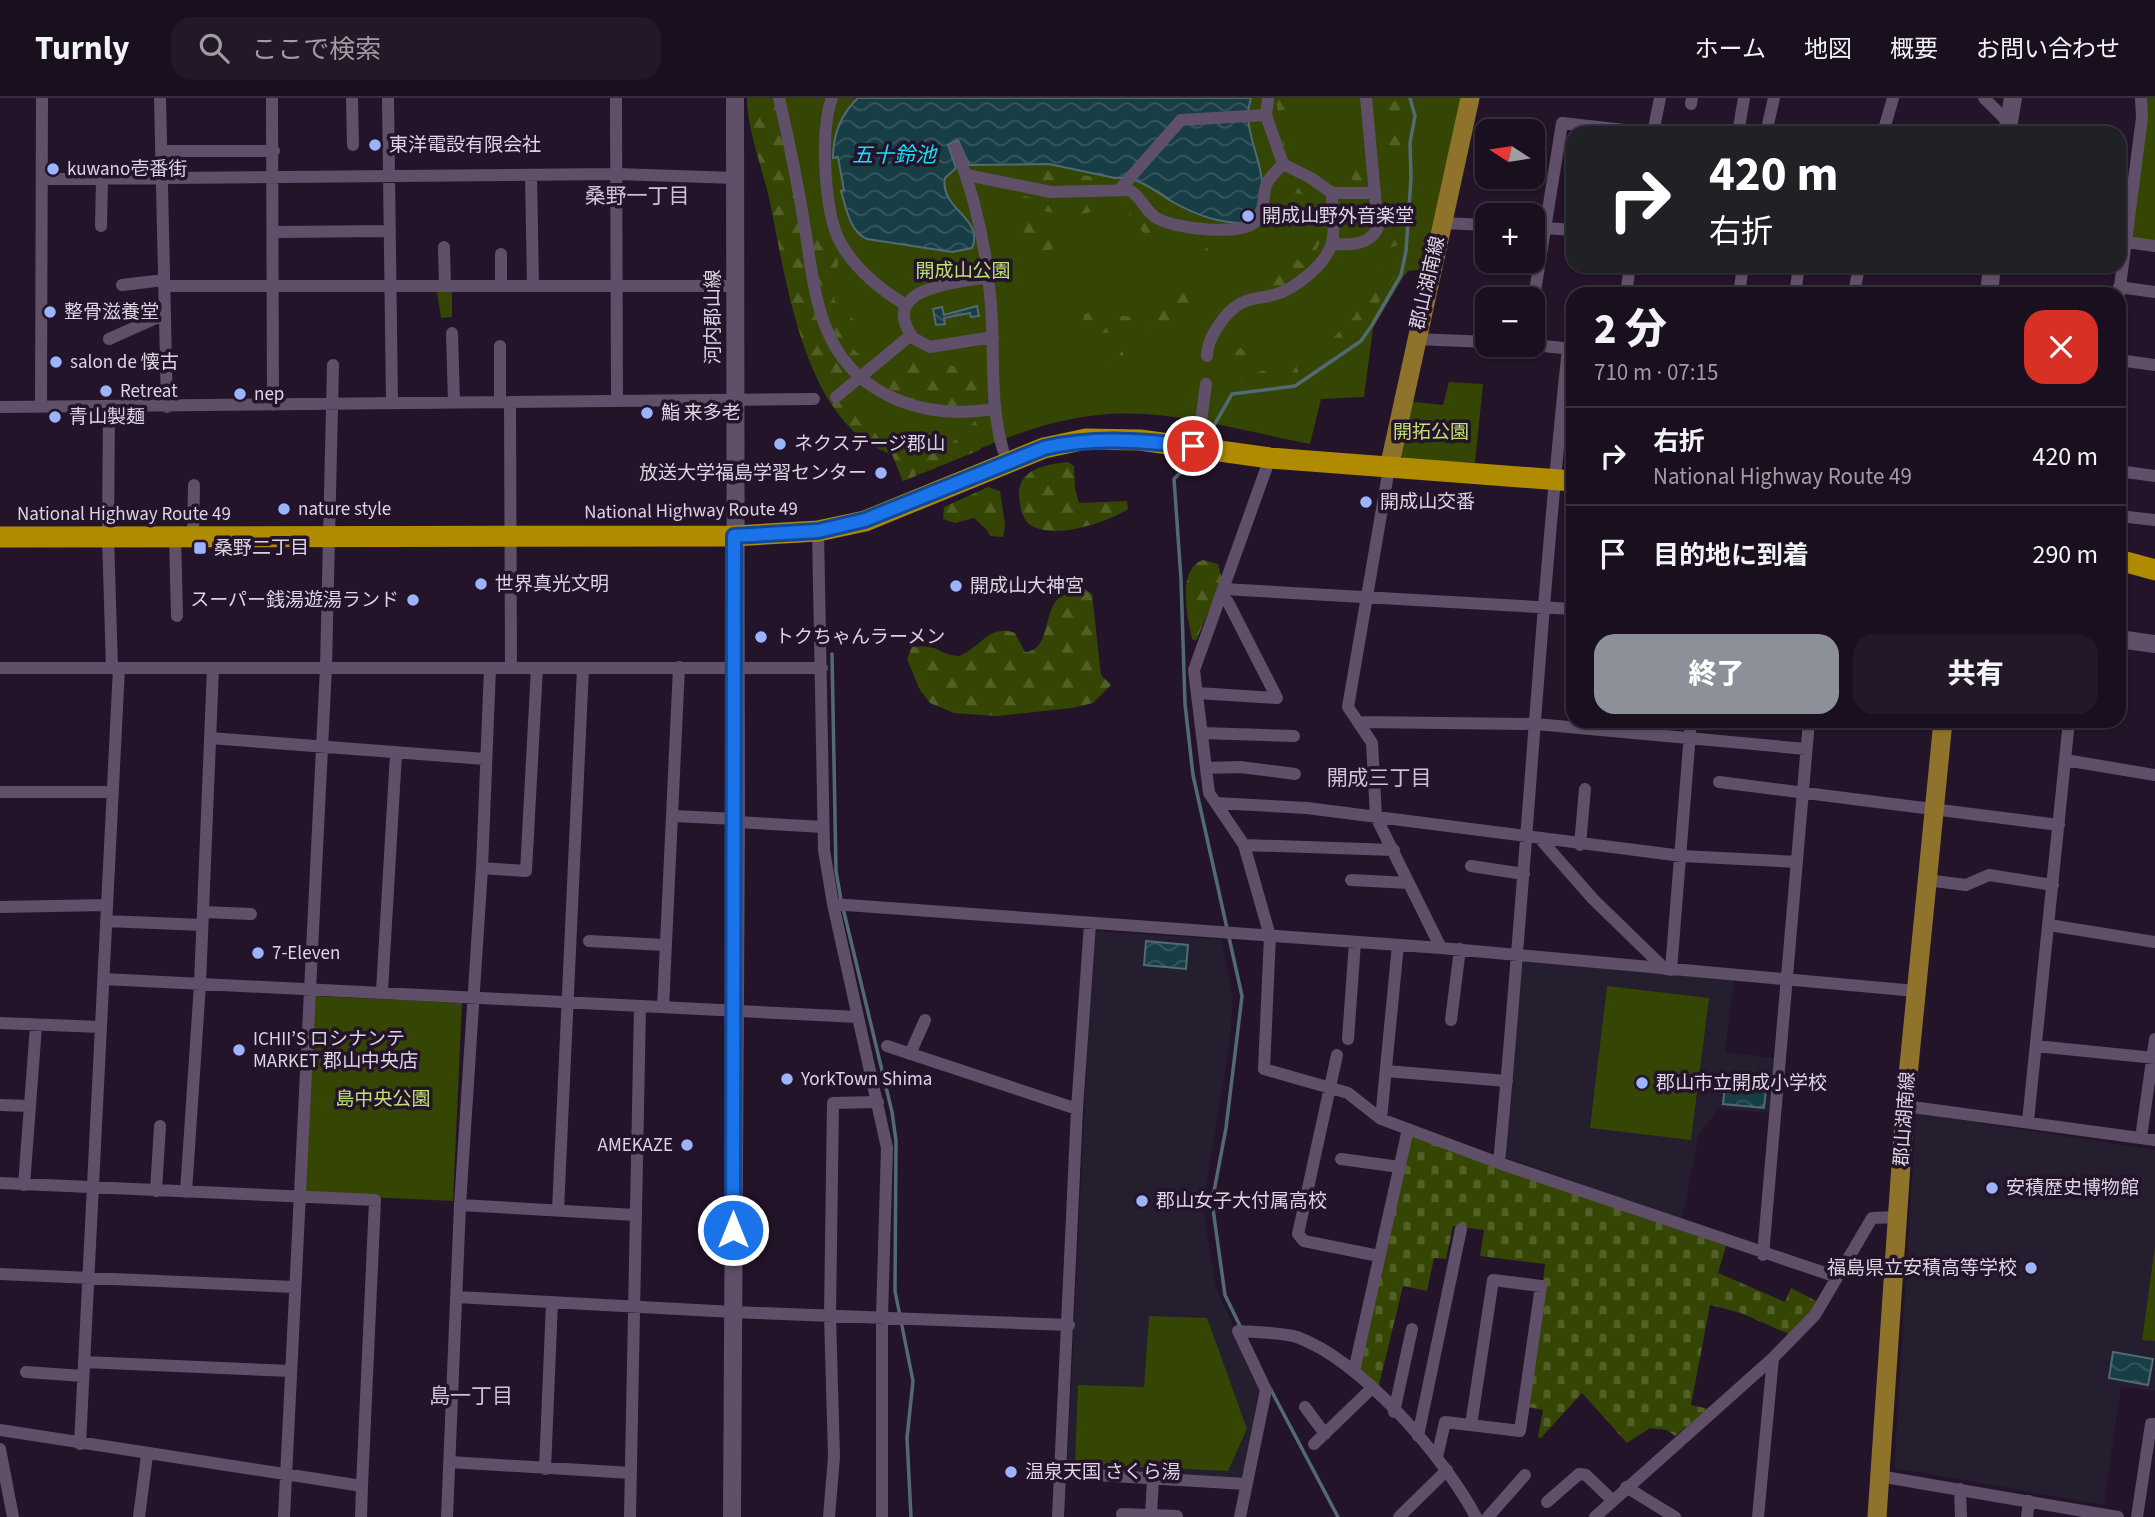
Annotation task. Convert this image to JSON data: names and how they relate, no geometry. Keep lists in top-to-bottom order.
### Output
{
  "streets": {
    "highway": ["National Highway Route 49"],
    "main road": ["郡山湖南線"],
    "street": ["河内郡山線"]
  },
  "crossings": [
    ["郡山湖南線", "National Highway Route 49"],
    ["河内郡山線", "National Highway Route 49"]
  ],
  "districts": ["桑野一丁目", "開成三丁目", "島一丁目"],
  "water": ["五十鈴池"],
  "parks": ["開成山公園", "開拓公園", "島中央公園"],
  "places": {
    "other": [
      "東洋電設有限会社",
      "kuwano壱番街",
      "開成山野外音楽堂",
      "整骨滋養堂",
      "salon de 懐古",
      "Retreat",
      "nep",
      "鮨 来多老",
      "青山製麺",
      "ネクステージ郡山",
      "放送大学福島学習センター",
      "開成山交番",
      "nature style",
      "世界真光文明",
      "開成山大神宮",
      "スーパー銭湯遊湯ランド",
      "トクちゃんラーメン",
      "7-Eleven",
      "ICHII’S ロシナンテ MARKET 郡山中央店",
      "YorkTown Shima",
      "郡山市立開成小学校",
      "AMEKAZE",
      "安積歴史博物館",
      "郡山女子大付属高校",
      "福島県立安積高等学校",
      "温泉天国 さくら湯"
    ],
    "transit": ["桑野二丁目"]
  },
  "north": "left",
  "page": {
    "header": "Turnly",
    "search": "ここで検索",
    "nav": [
      "ホーム",
      "地図",
      "概要",
      "お問い合わせ"
    ],
    "map_buttons": ["+", "−"],
    "turn": ["420 m", "右折"],
    "heading": ["2 分", "710 m · 07:15"],
    "list": [
      {
        "name": "右折",
        "note": "National Highway Route 49",
        "value": "420 m"
      },
      {
        "name": "目的地に到着",
        "value": "290 m"
      }
    ],
    "buttons": ["終了", "共有"]
  }
}
